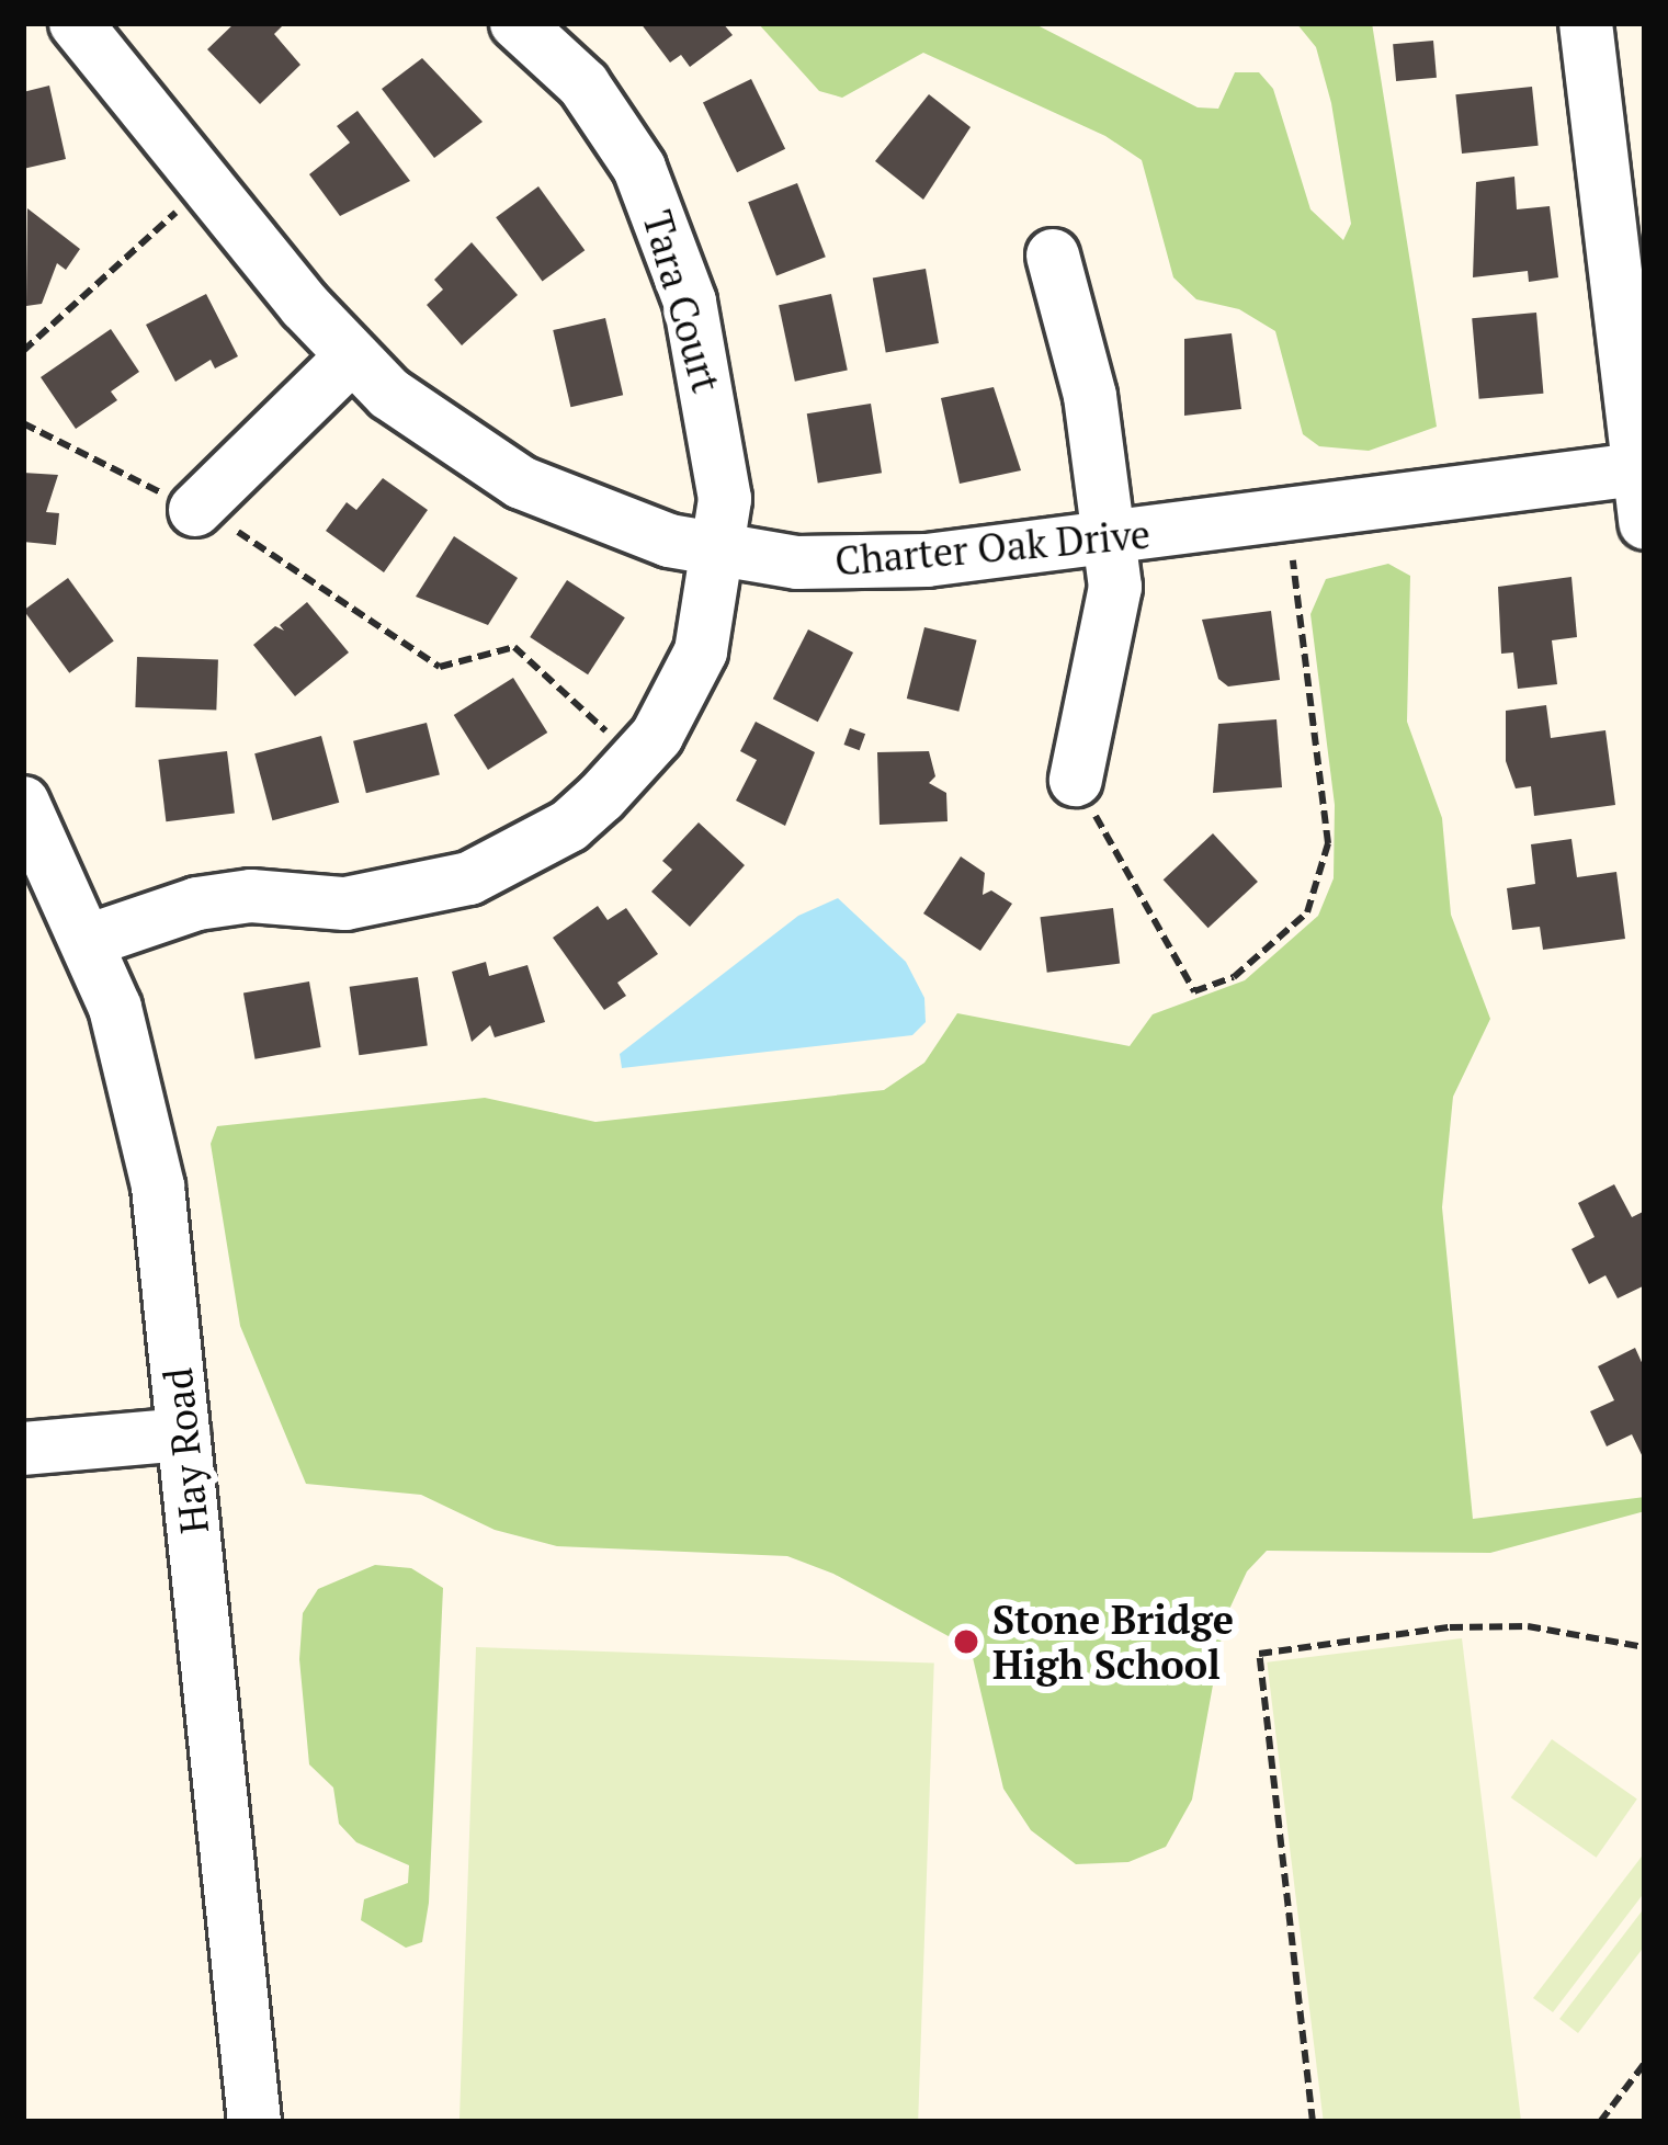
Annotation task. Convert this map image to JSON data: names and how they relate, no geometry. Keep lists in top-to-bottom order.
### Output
{
  "streets": {
    "street": ["Tara Court", "Charter Oak Drive", "Hay Road"]
  },
  "crossings": [
    ["Tara Court", "Charter Oak Drive"],
    ["Tara Court", "Hay Road"]
  ],
  "places": ["Stone Bridge High School"]
}
